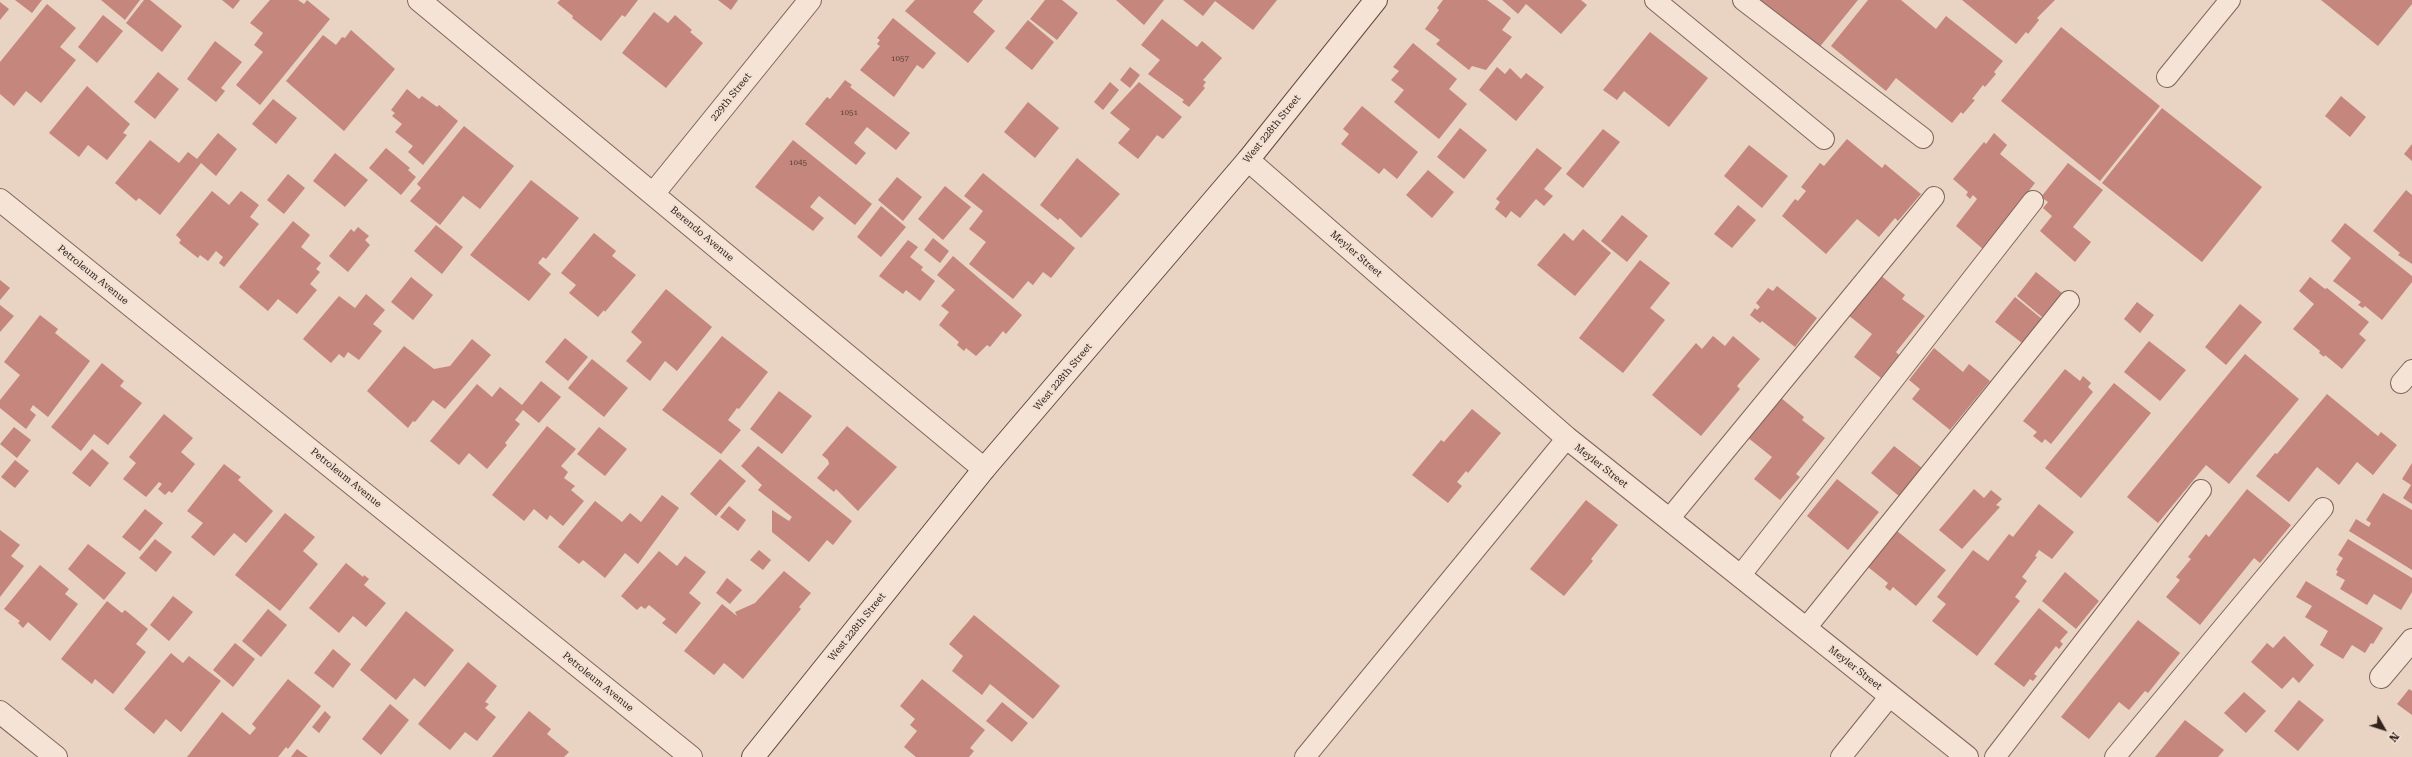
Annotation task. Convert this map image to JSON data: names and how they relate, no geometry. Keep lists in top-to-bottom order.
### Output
{
  "streets": {
    "street": [
      "229th Street",
      "West 228th Street",
      "Berendo Avenue",
      "Meyler Street",
      "Petroleum Avenue"
    ]
  },
  "crossings": [
    ["229th Street", "Berendo Avenue"],
    ["West 228th Street", "Berendo Avenue"],
    ["West 228th Street", "Meyler Street"]
  ],
  "house_numbers": ["1057", "1051", "1045"],
  "north": "bottom right"
}
